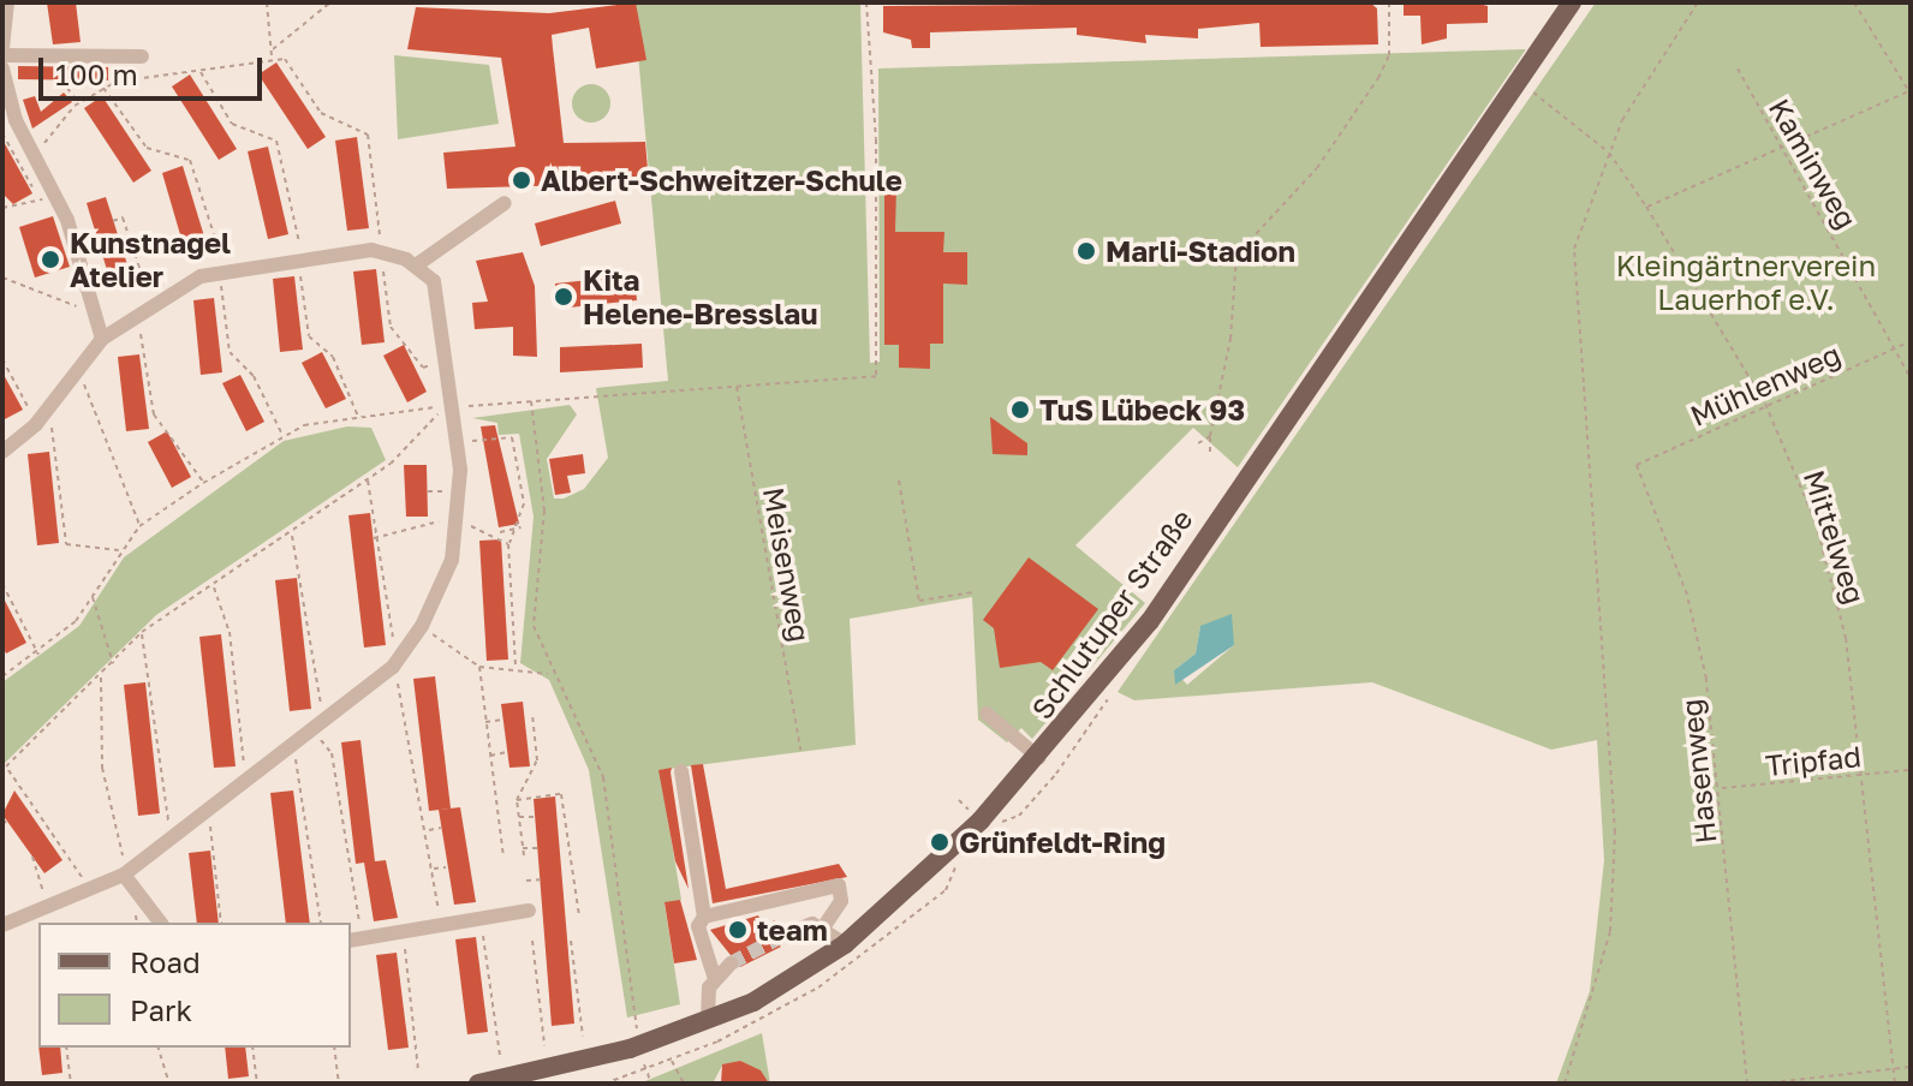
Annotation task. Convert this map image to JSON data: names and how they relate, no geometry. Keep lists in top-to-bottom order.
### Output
{
  "streets": {
    "main road": ["Schlutuper Straße"],
    "path": [
      "Kaminweg",
      "Mühlenweg",
      "Mittelweg",
      "Meisenweg",
      "Tripfad",
      "Hasenweg"
    ]
  },
  "crossings": [
    ["Kaminweg", "Mühlenweg"],
    ["Mühlenweg", "Mittelweg"],
    ["Mühlenweg", "Hasenweg"],
    ["Mittelweg", "Tripfad"],
    ["Tripfad", "Hasenweg"]
  ],
  "parks": ["Kleingärtnerverein Lauerhof e.V."],
  "places": [
    "Albert-Schweitzer-Schule",
    "Marli-Stadion",
    "Kunstnagel Atelier",
    "Kita Helene-Bresslau",
    "TuS Lübeck 93",
    "Grünfeldt-Ring",
    "team"
  ],
  "legend": ["Road", "Park"],
  "scale_bar": "100 m"
}
